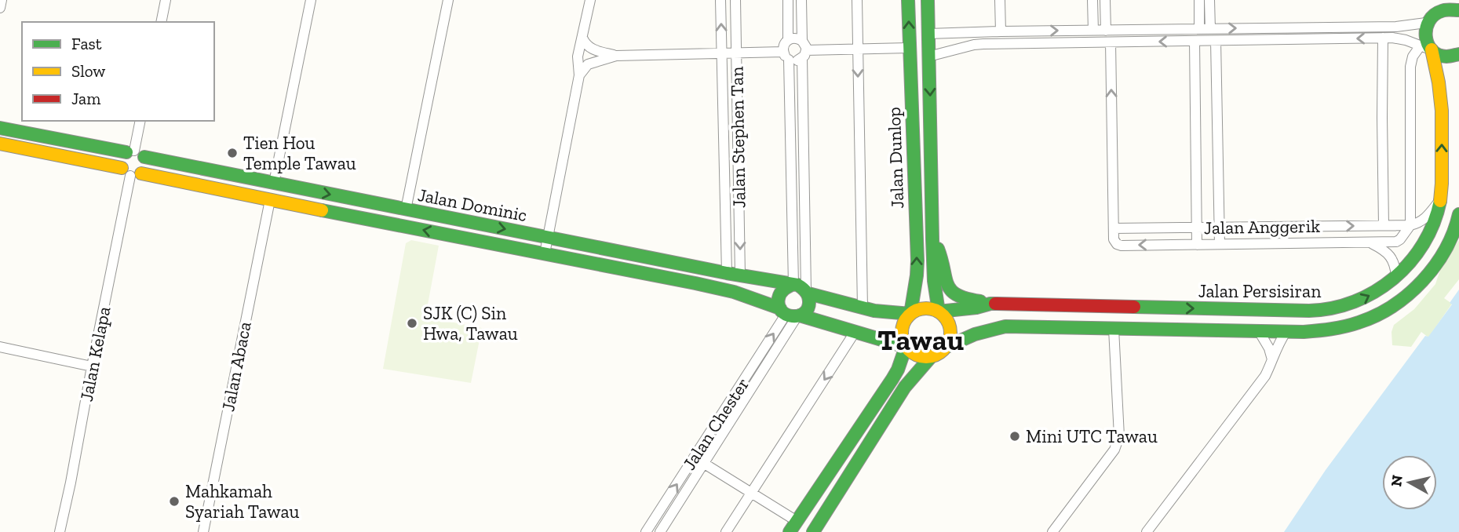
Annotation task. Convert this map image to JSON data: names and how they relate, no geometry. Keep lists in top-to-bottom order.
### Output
{
  "streets": {
    "street": [
      "Jalan Stephen Tan",
      "Jalan Dunlop",
      "Jalan Dominic",
      "Jalan Anggerik",
      "Jalan Persisiran",
      "Jalan Kelapa",
      "Jalan Abaca",
      "Jalan Chester"
    ]
  },
  "crossings": [
    ["Jalan Stephen Tan", "Jalan Dominic"],
    ["Jalan Dunlop", "Jalan Dominic"],
    ["Jalan Dunlop", "Jalan Persisiran"],
    ["Jalan Dominic", "Jalan Persisiran"],
    ["Jalan Dominic", "Jalan Kelapa"],
    ["Jalan Dominic", "Jalan Abaca"],
    ["Jalan Dominic", "Jalan Chester"],
    ["Jalan Anggerik", "Jalan Persisiran"]
  ],
  "districts": ["Tawau"],
  "places": [
    "Tien Hou Temple Tawau",
    "SJK (C) Sin Hwa, Tawau",
    "Mini UTC Tawau",
    "Mahkamah Syariah Tawau"
  ],
  "legend": ["Fast", "Slow", "Jam"],
  "north": "left"
}
